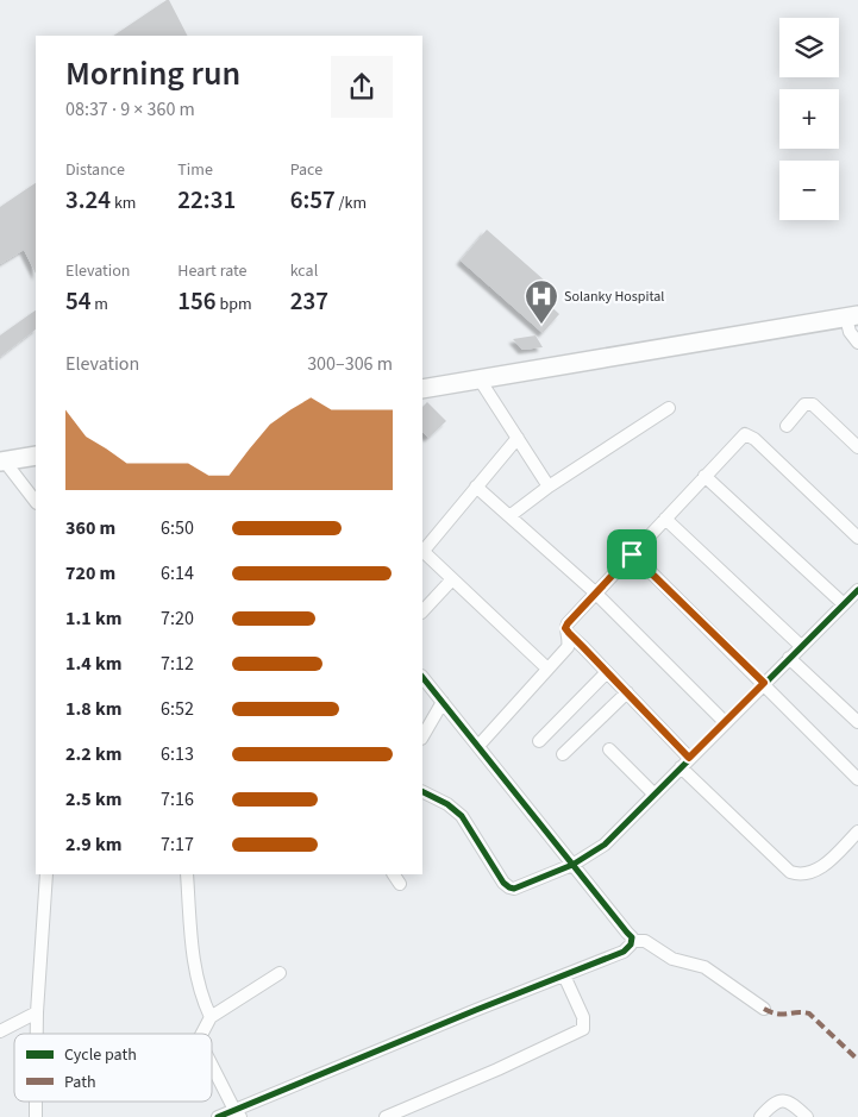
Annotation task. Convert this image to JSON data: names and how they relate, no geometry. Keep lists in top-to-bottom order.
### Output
{
  "places": {
    "hospital": ["Solanky Hospital"]
  },
  "legend": ["Cycle path", "Path"],
  "page": {
    "map_buttons": ["+", "−"],
    "heading": ["Morning run", "08:37 · 9 × 360 m"],
    "stats": [
      ["Distance", "3.24 km"],
      ["Time", "22:31"],
      ["Pace", "6:57 /km"],
      ["Elevation", "54 m"],
      ["Heart rate", "156 bpm"],
      ["kcal", "237"]
    ],
    "chart": ["Elevation", "300–306 m"],
    "list": [
      {
        "name": "360 m",
        "note": "6:50"
      },
      {
        "name": "720 m",
        "note": "6:14"
      },
      {
        "name": "1.1 km",
        "note": "7:20"
      },
      {
        "name": "1.4 km",
        "note": "7:12"
      },
      {
        "name": "1.8 km",
        "note": "6:52"
      },
      {
        "name": "2.2 km",
        "note": "6:13"
      },
      {
        "name": "2.5 km",
        "note": "7:16"
      },
      {
        "name": "2.9 km",
        "note": "7:17"
      }
    ]
  }
}
